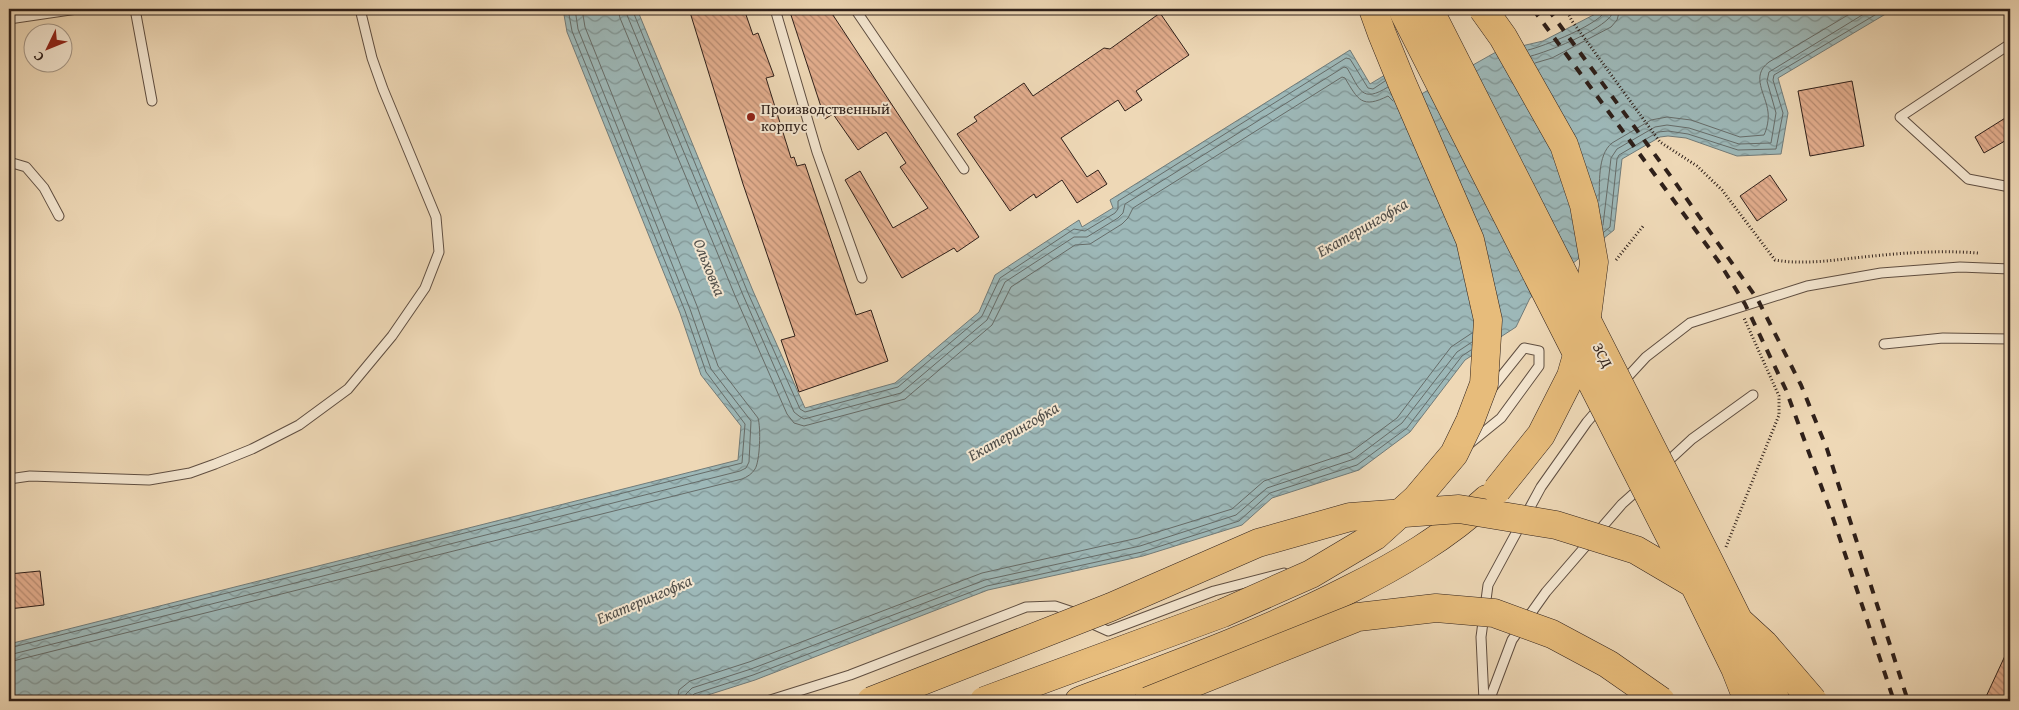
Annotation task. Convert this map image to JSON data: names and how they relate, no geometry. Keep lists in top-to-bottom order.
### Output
{
  "streets": {
    "main road": ["ЗСД"]
  },
  "water": ["Екатерингофка", "Ольховка"],
  "places": ["Производственный корпус"],
  "north": "bottom left"
}
